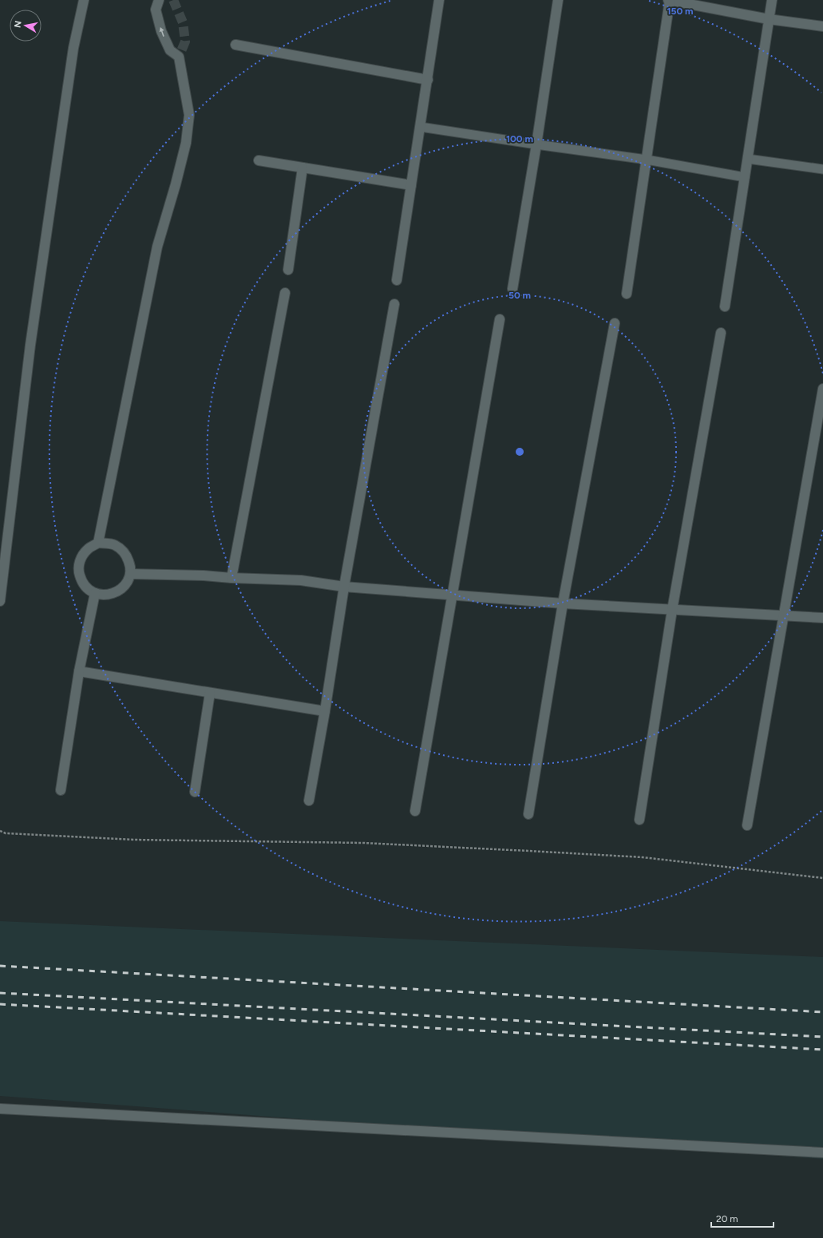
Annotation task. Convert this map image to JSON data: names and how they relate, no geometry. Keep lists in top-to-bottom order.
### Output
{
  "scale_bar": "20 m",
  "north": "left",
  "rings": ["150 m", "100 m", "50 m"]
}
